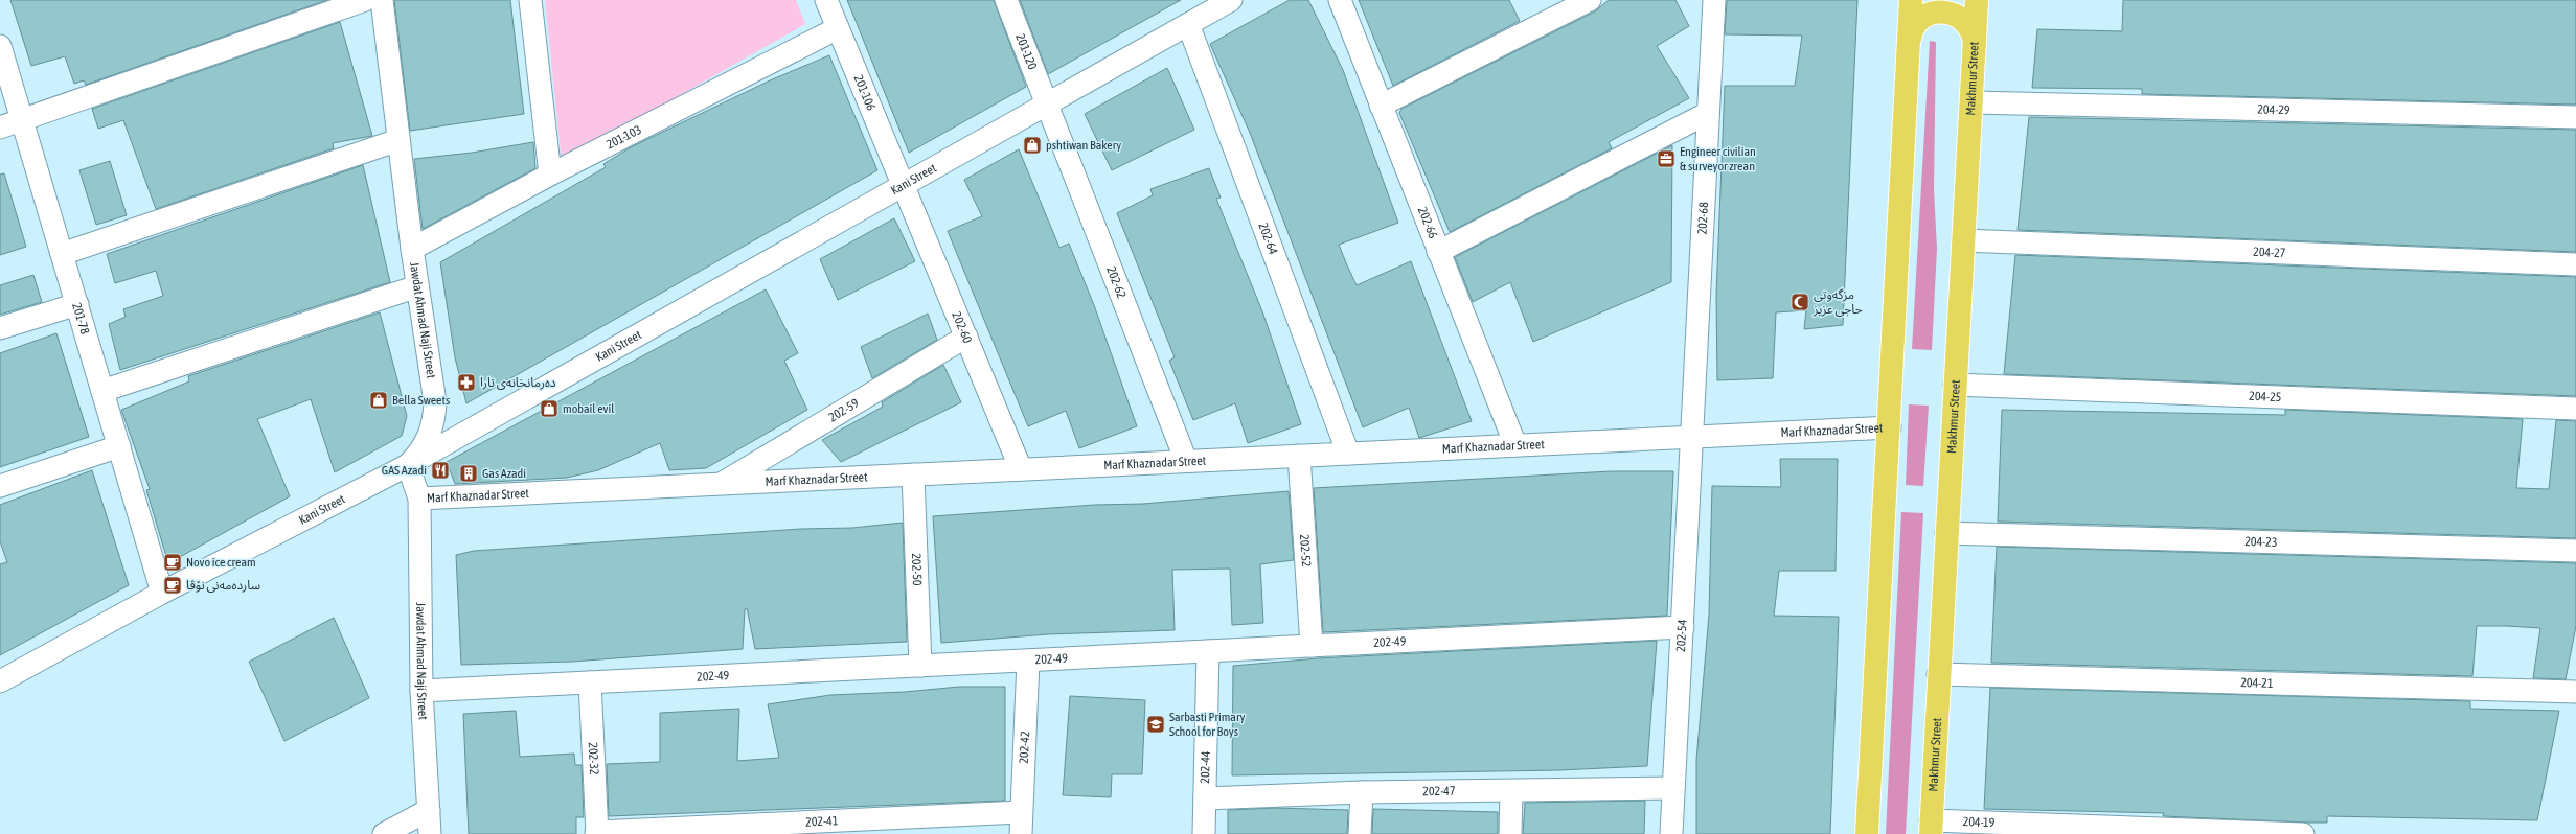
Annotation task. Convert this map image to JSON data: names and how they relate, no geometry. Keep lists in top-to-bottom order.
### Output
{
  "streets": {
    "highway": ["Makhmur Street"],
    "street": [
      "201-120",
      "201-106",
      "204-29",
      "201-103",
      "Kani Street",
      "202-68",
      "202-66",
      "202-64",
      "204-27",
      "202-62",
      "201-78",
      "Jawdat Ahmad Naji Street",
      "202-60",
      "204-25",
      "202-59",
      "Marf Khaznadar Street",
      "204-23",
      "202-52",
      "202-50",
      "202-54",
      "202-49",
      "204-21",
      "202-42",
      "202-32",
      "202-44",
      "202-47",
      "202-41",
      "204-19"
    ]
  },
  "crossings": [
    ["201-120", "Kani Street"],
    ["201-120", "202-62"],
    ["Makhmur Street", "204-29"],
    ["Makhmur Street", "204-27"],
    ["Makhmur Street", "204-25"],
    ["Makhmur Street", "204-23"],
    ["Makhmur Street", "204-21"],
    ["Makhmur Street", "204-19"],
    ["201-106", "201-103"],
    ["201-106", "Kani Street"],
    ["201-106", "202-60"],
    ["201-103", "Jawdat Ahmad Naji Street"],
    ["Kani Street", "202-64"],
    ["Kani Street", "202-62"],
    ["Kani Street", "201-78"],
    ["Kani Street", "Jawdat Ahmad Naji Street"],
    ["Kani Street", "202-60"],
    ["202-68", "Marf Khaznadar Street"],
    ["202-68", "202-54"],
    ["202-66", "Marf Khaznadar Street"],
    ["202-64", "Marf Khaznadar Street"],
    ["202-62", "Marf Khaznadar Street"],
    ["Jawdat Ahmad Naji Street", "Marf Khaznadar Street"],
    ["Jawdat Ahmad Naji Street", "202-49"],
    ["202-60", "202-59"],
    ["202-60", "Marf Khaznadar Street"],
    ["202-59", "Marf Khaznadar Street"],
    ["Marf Khaznadar Street", "202-52"],
    ["Marf Khaznadar Street", "202-50"],
    ["Marf Khaznadar Street", "202-54"],
    ["202-52", "202-49"],
    ["202-50", "202-49"],
    ["202-54", "202-49"],
    ["202-54", "202-47"],
    ["202-49", "202-42"],
    ["202-49", "202-32"],
    ["202-49", "202-44"],
    ["202-42", "202-41"],
    ["202-32", "202-41"],
    ["202-44", "202-47"]
  ],
  "places": {
    "shop": ["pshtiwan Bakery", "Bella Sweets", "mobail evil"],
    "office": ["Engineer civilian & surveyor zrean"],
    "mosque": ["مزگەوتی حاجی عزیز"],
    "pharmacy": ["دەرمانخانەی تارا"],
    "restaurant": ["GAS Azadi"],
    "building": ["Gas Azadi"],
    "cafe": ["Novo ice cream", "ساردەمەنی نۆڤا"],
    "school or university": ["Sarbasti Primary School for Boys"]
  }
}
